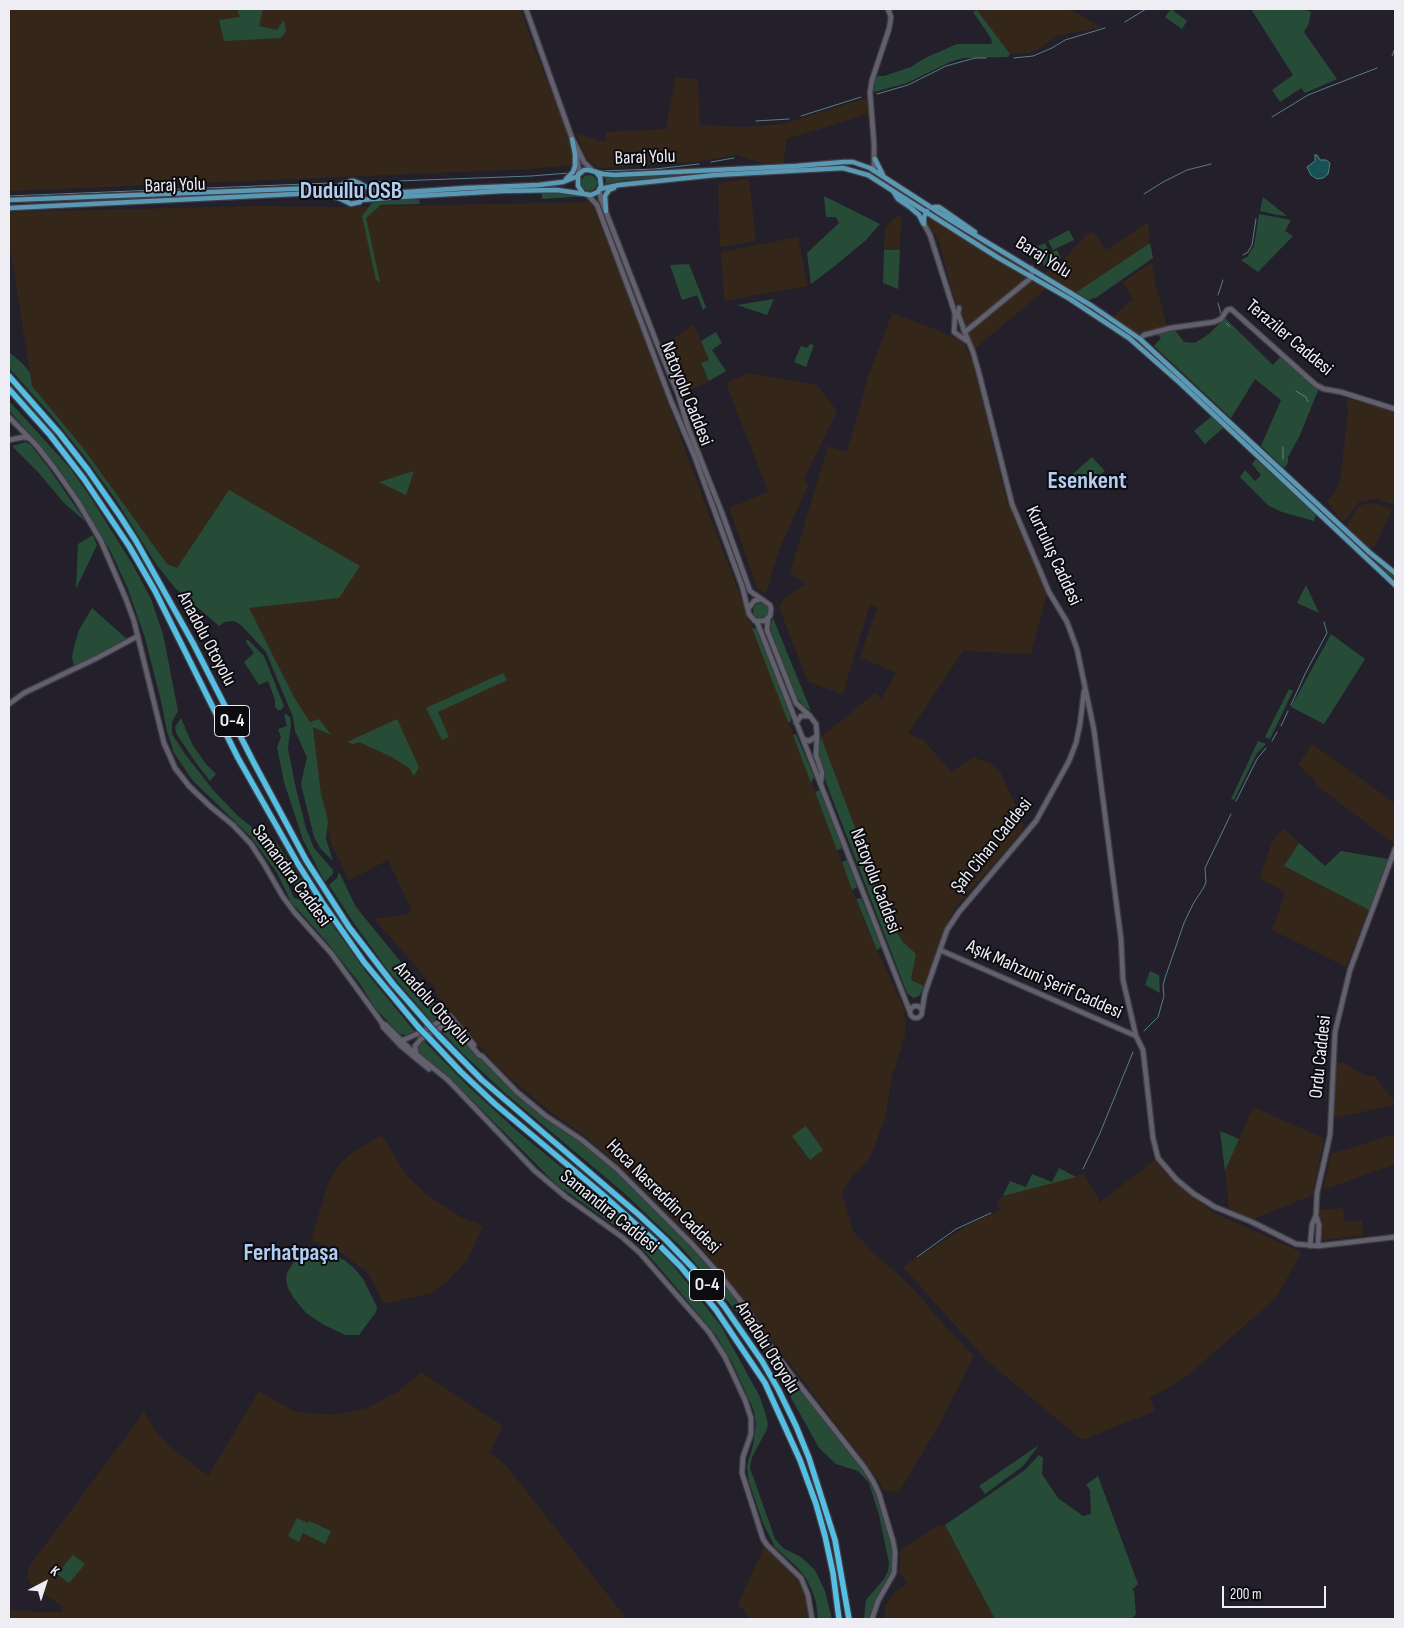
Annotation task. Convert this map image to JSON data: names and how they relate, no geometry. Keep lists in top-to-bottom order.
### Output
{
  "streets": {
    "highway": ["Anadolu Otoyolu", "O-4"],
    "main road": [
      "Baraj Yolu",
      "Teraziler Caddesi",
      "Natoyolu Caddesi",
      "Kurtuluş Caddesi",
      "Şah Cihan Caddesi",
      "Samandıra Caddesi",
      "Aşık Mahzuni Şerif Caddesi",
      "Ordu Caddesi",
      "Hoca Nasreddin Caddesi"
    ]
  },
  "crossings": [
    ["Baraj Yolu", "Teraziler Caddesi"],
    ["Baraj Yolu", "Natoyolu Caddesi"],
    ["Kurtuluş Caddesi", "Şah Cihan Caddesi"],
    ["Kurtuluş Caddesi", "Aşık Mahzuni Şerif Caddesi"],
    ["Şah Cihan Caddesi", "Aşık Mahzuni Şerif Caddesi"]
  ],
  "districts": ["Dudullu OSB", "Esenkent", "Ferhatpaşa"],
  "scale_bar": "200 m",
  "north": "top right"
}
